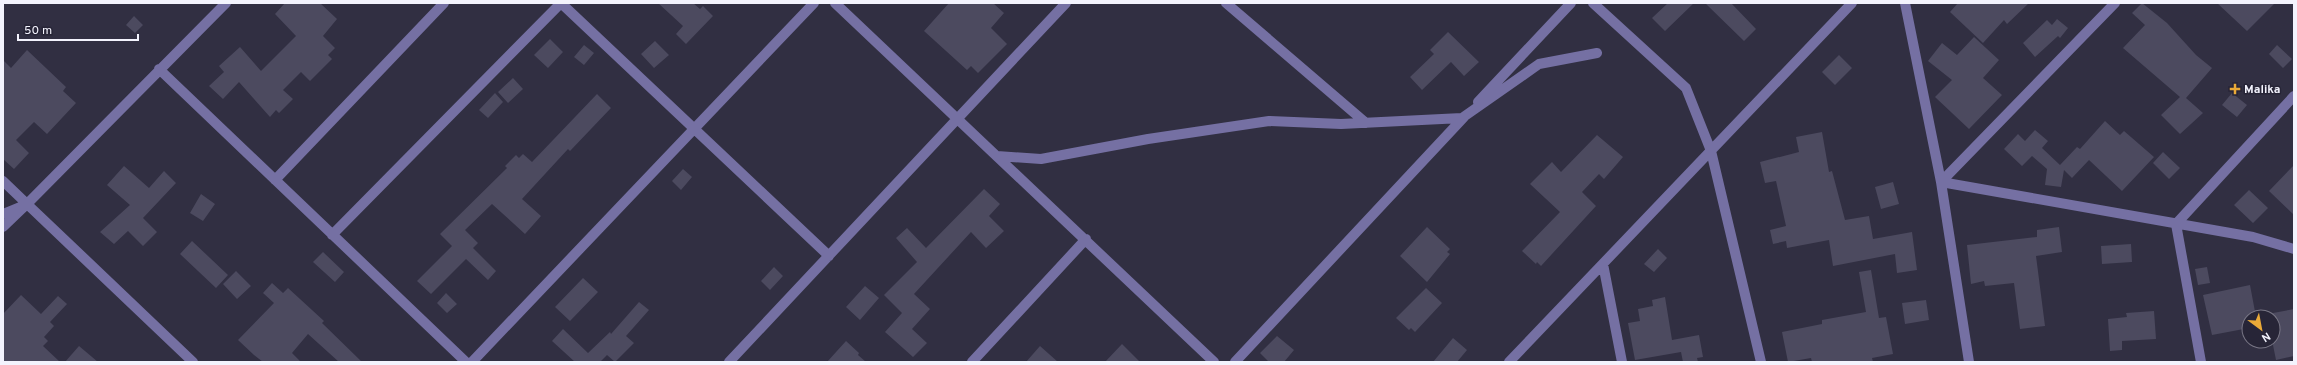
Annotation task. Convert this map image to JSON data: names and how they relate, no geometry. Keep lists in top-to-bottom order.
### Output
{
  "places": {
    "health": ["Malika"]
  },
  "scale_bar": "50 m",
  "north": "bottom right"
}
